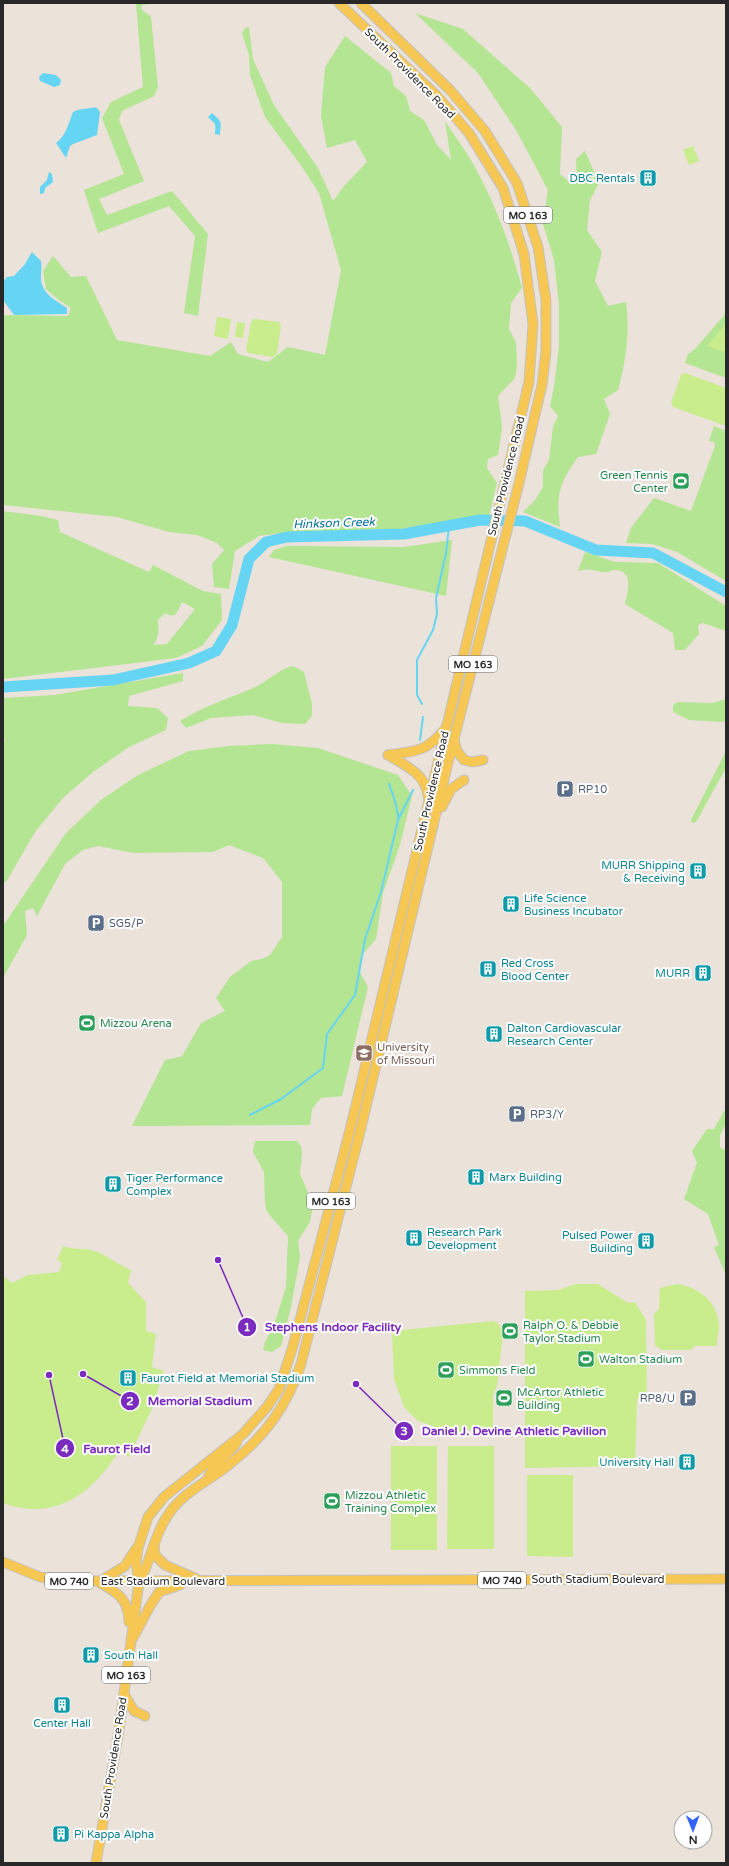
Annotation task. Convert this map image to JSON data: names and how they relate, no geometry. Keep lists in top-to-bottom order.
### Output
{
  "streets": {
    "main road": [
      "South Providence Road",
      "MO 163",
      "South Stadium Boulevard",
      "MO 740",
      "East Stadium Boulevard"
    ]
  },
  "crossings": [
    ["South Providence Road", "East Stadium Boulevard"],
    ["South Stadium Boulevard", "East Stadium Boulevard"]
  ],
  "water": ["Hinkson Creek"],
  "places": {
    "building": [
      "DBC Rentals",
      "MURR Shipping & Receiving",
      "Life Science Business Incubator",
      "Red Cross Blood Center",
      "MURR",
      "Dalton Cardiovascular Research Center",
      "Marx Building",
      "Tiger Performance Complex",
      "Research Park Development",
      "Pulsed Power Building",
      "Faurot Field at Memorial Stadium",
      "University Hall",
      "South Hall",
      "Center Hall",
      "Pi Kappa Alpha"
    ],
    "sports": [
      "Green Tennis Center",
      "Mizzou Arena",
      "Ralph O. & Debbie Taylor Stadium",
      "Walton Stadium",
      "Simmons Field",
      "McArtor Athletic Building",
      "Mizzou Athletic Training Complex"
    ],
    "parking": [
      "RP10",
      "SG5/P",
      "RP3/Y",
      "RP8/U"
    ],
    "school or university": ["University of Missouri"],
    "other": [
      "Stephens Indoor Facility",
      "Memorial Stadium",
      "Faurot Field",
      "Daniel J. Devine Athletic Pavilion"
    ]
  },
  "north": "bottom"
}
